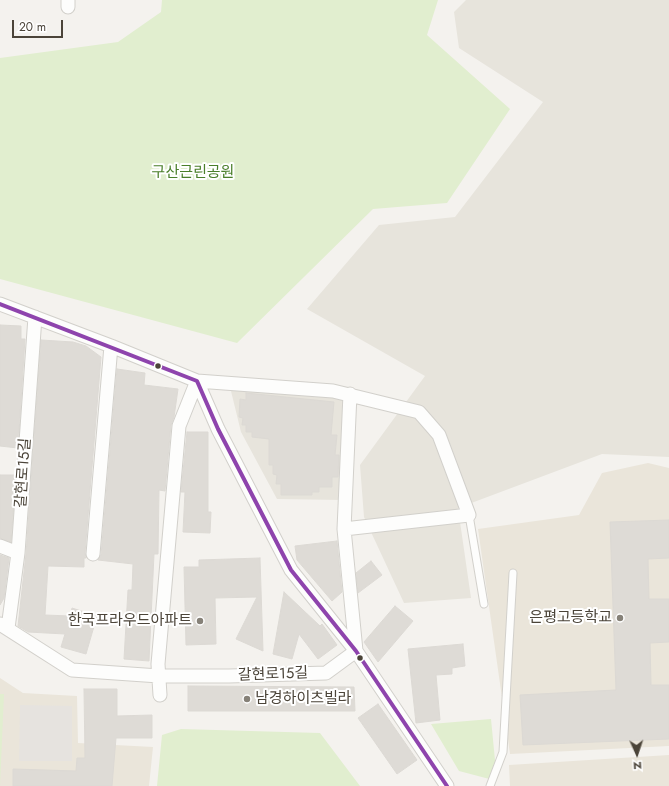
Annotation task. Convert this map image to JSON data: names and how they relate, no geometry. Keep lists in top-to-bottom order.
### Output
{
  "streets": {
    "street": ["갈현로15길"]
  },
  "parks": ["구산근린공원"],
  "places": ["은평고등학교", "한국프라우드아파트", "남경하이츠빌라"],
  "scale_bar": "20 m",
  "north": "bottom"
}
